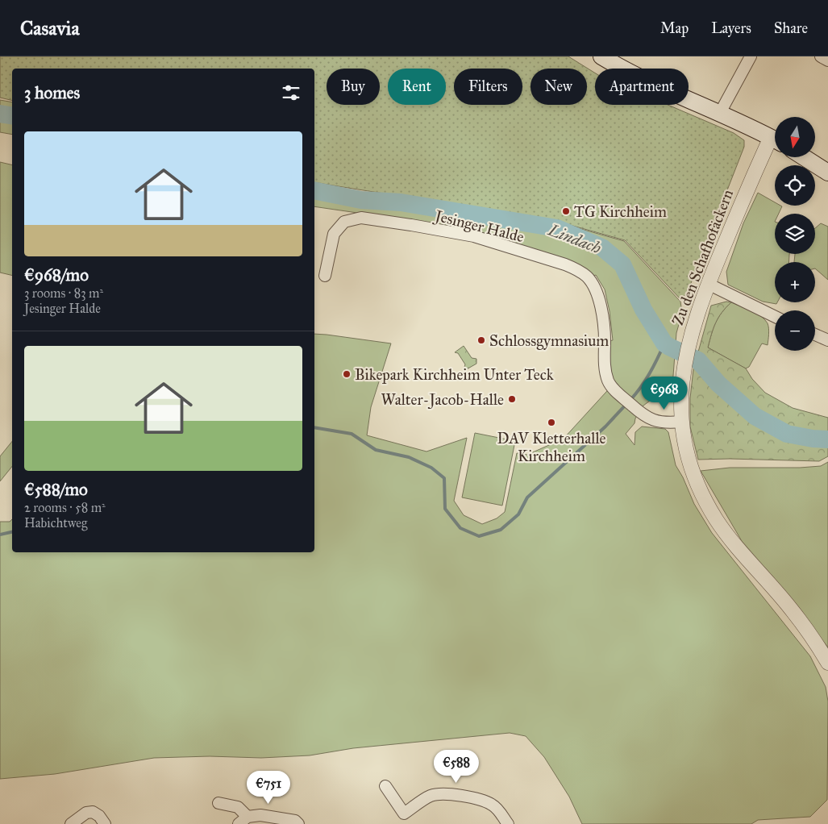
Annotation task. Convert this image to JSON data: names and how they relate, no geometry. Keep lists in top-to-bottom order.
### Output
{
  "streets": {
    "street": ["Jesinger Halde", "Zu den Schafhofäckern"]
  },
  "crossings": [
    ["Jesinger Halde", "Zu den Schafhofäckern"]
  ],
  "water": ["Lindach"],
  "places": [
    "TG Kirchheim",
    "Schlossgymnasium",
    "Bikepark Kirchheim Unter Teck",
    "Walter-Jacob-Halle",
    "DAV Kletterhalle Kirchheim"
  ],
  "north": "bottom",
  "page": {
    "header": "Casavia",
    "nav": ["Map", "Layers", "Share"],
    "chip": [
      "Buy",
      "Rent",
      "Filters",
      "New",
      "Apartment"
    ],
    "heading": "3 homes",
    "map_buttons": ["+", "−"],
    "list": [
      {
        "name": "€968/mo",
        "note": "3 rooms · 83 m² · Jesinger Halde"
      },
      {
        "name": "€588/mo",
        "note": "2 rooms · 58 m² · Habichtweg"
      }
    ],
    "price": ["€968", "€588", "€751"]
  }
}
